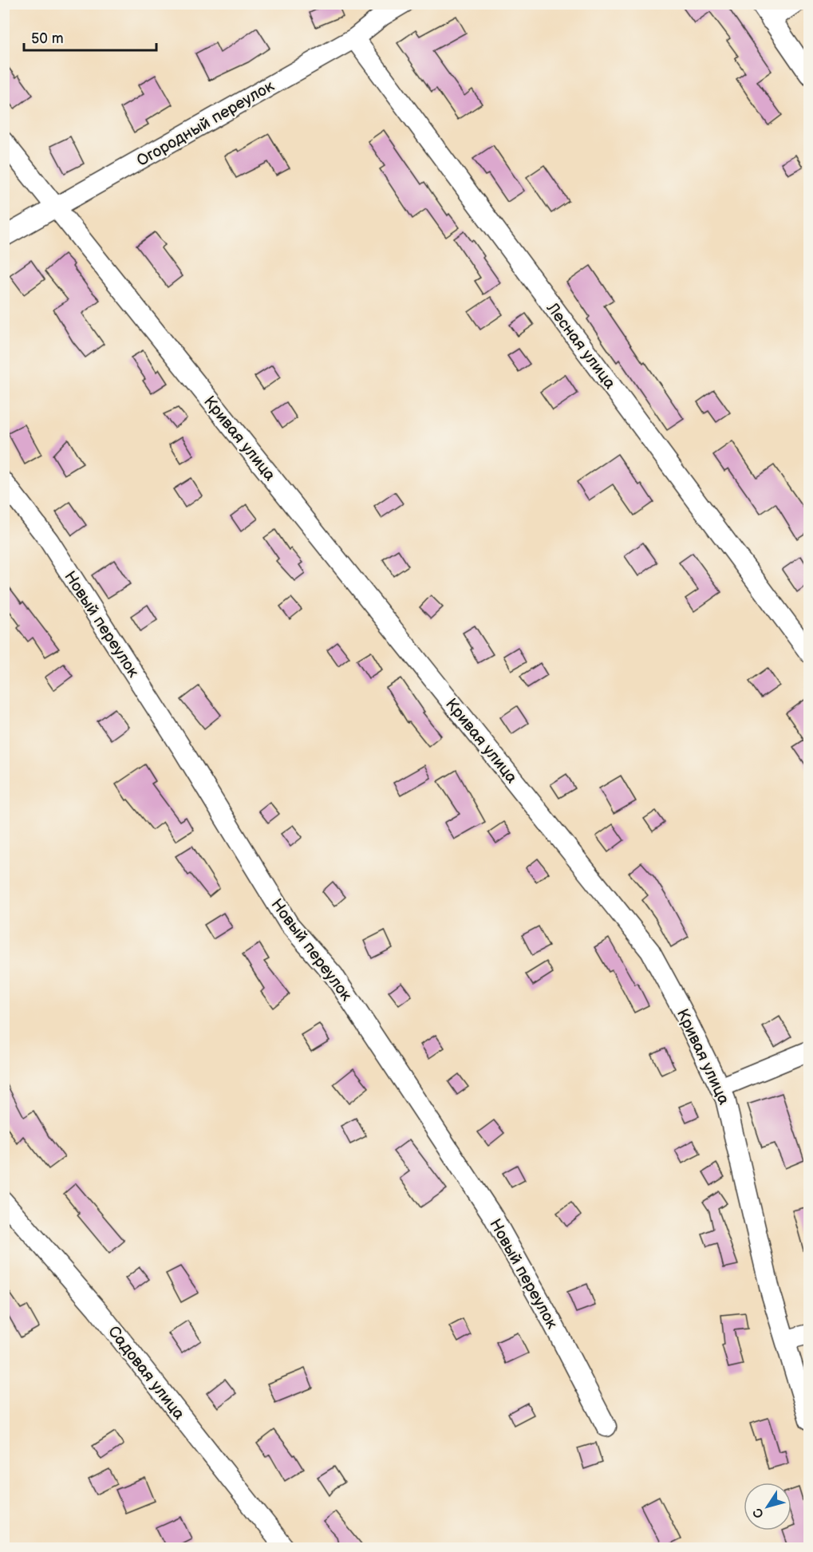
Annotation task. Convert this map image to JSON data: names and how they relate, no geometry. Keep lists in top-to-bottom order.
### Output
{
  "streets": {
    "street": [
      "Огородный переулок",
      "Лесная улица",
      "Кривая улица",
      "Новый переулок",
      "Садовая улица"
    ]
  },
  "crossings": [
    ["Огородный переулок", "Лесная улица"],
    ["Огородный переулок", "Кривая улица"]
  ],
  "scale_bar": "50 m",
  "north": "bottom left"
}
